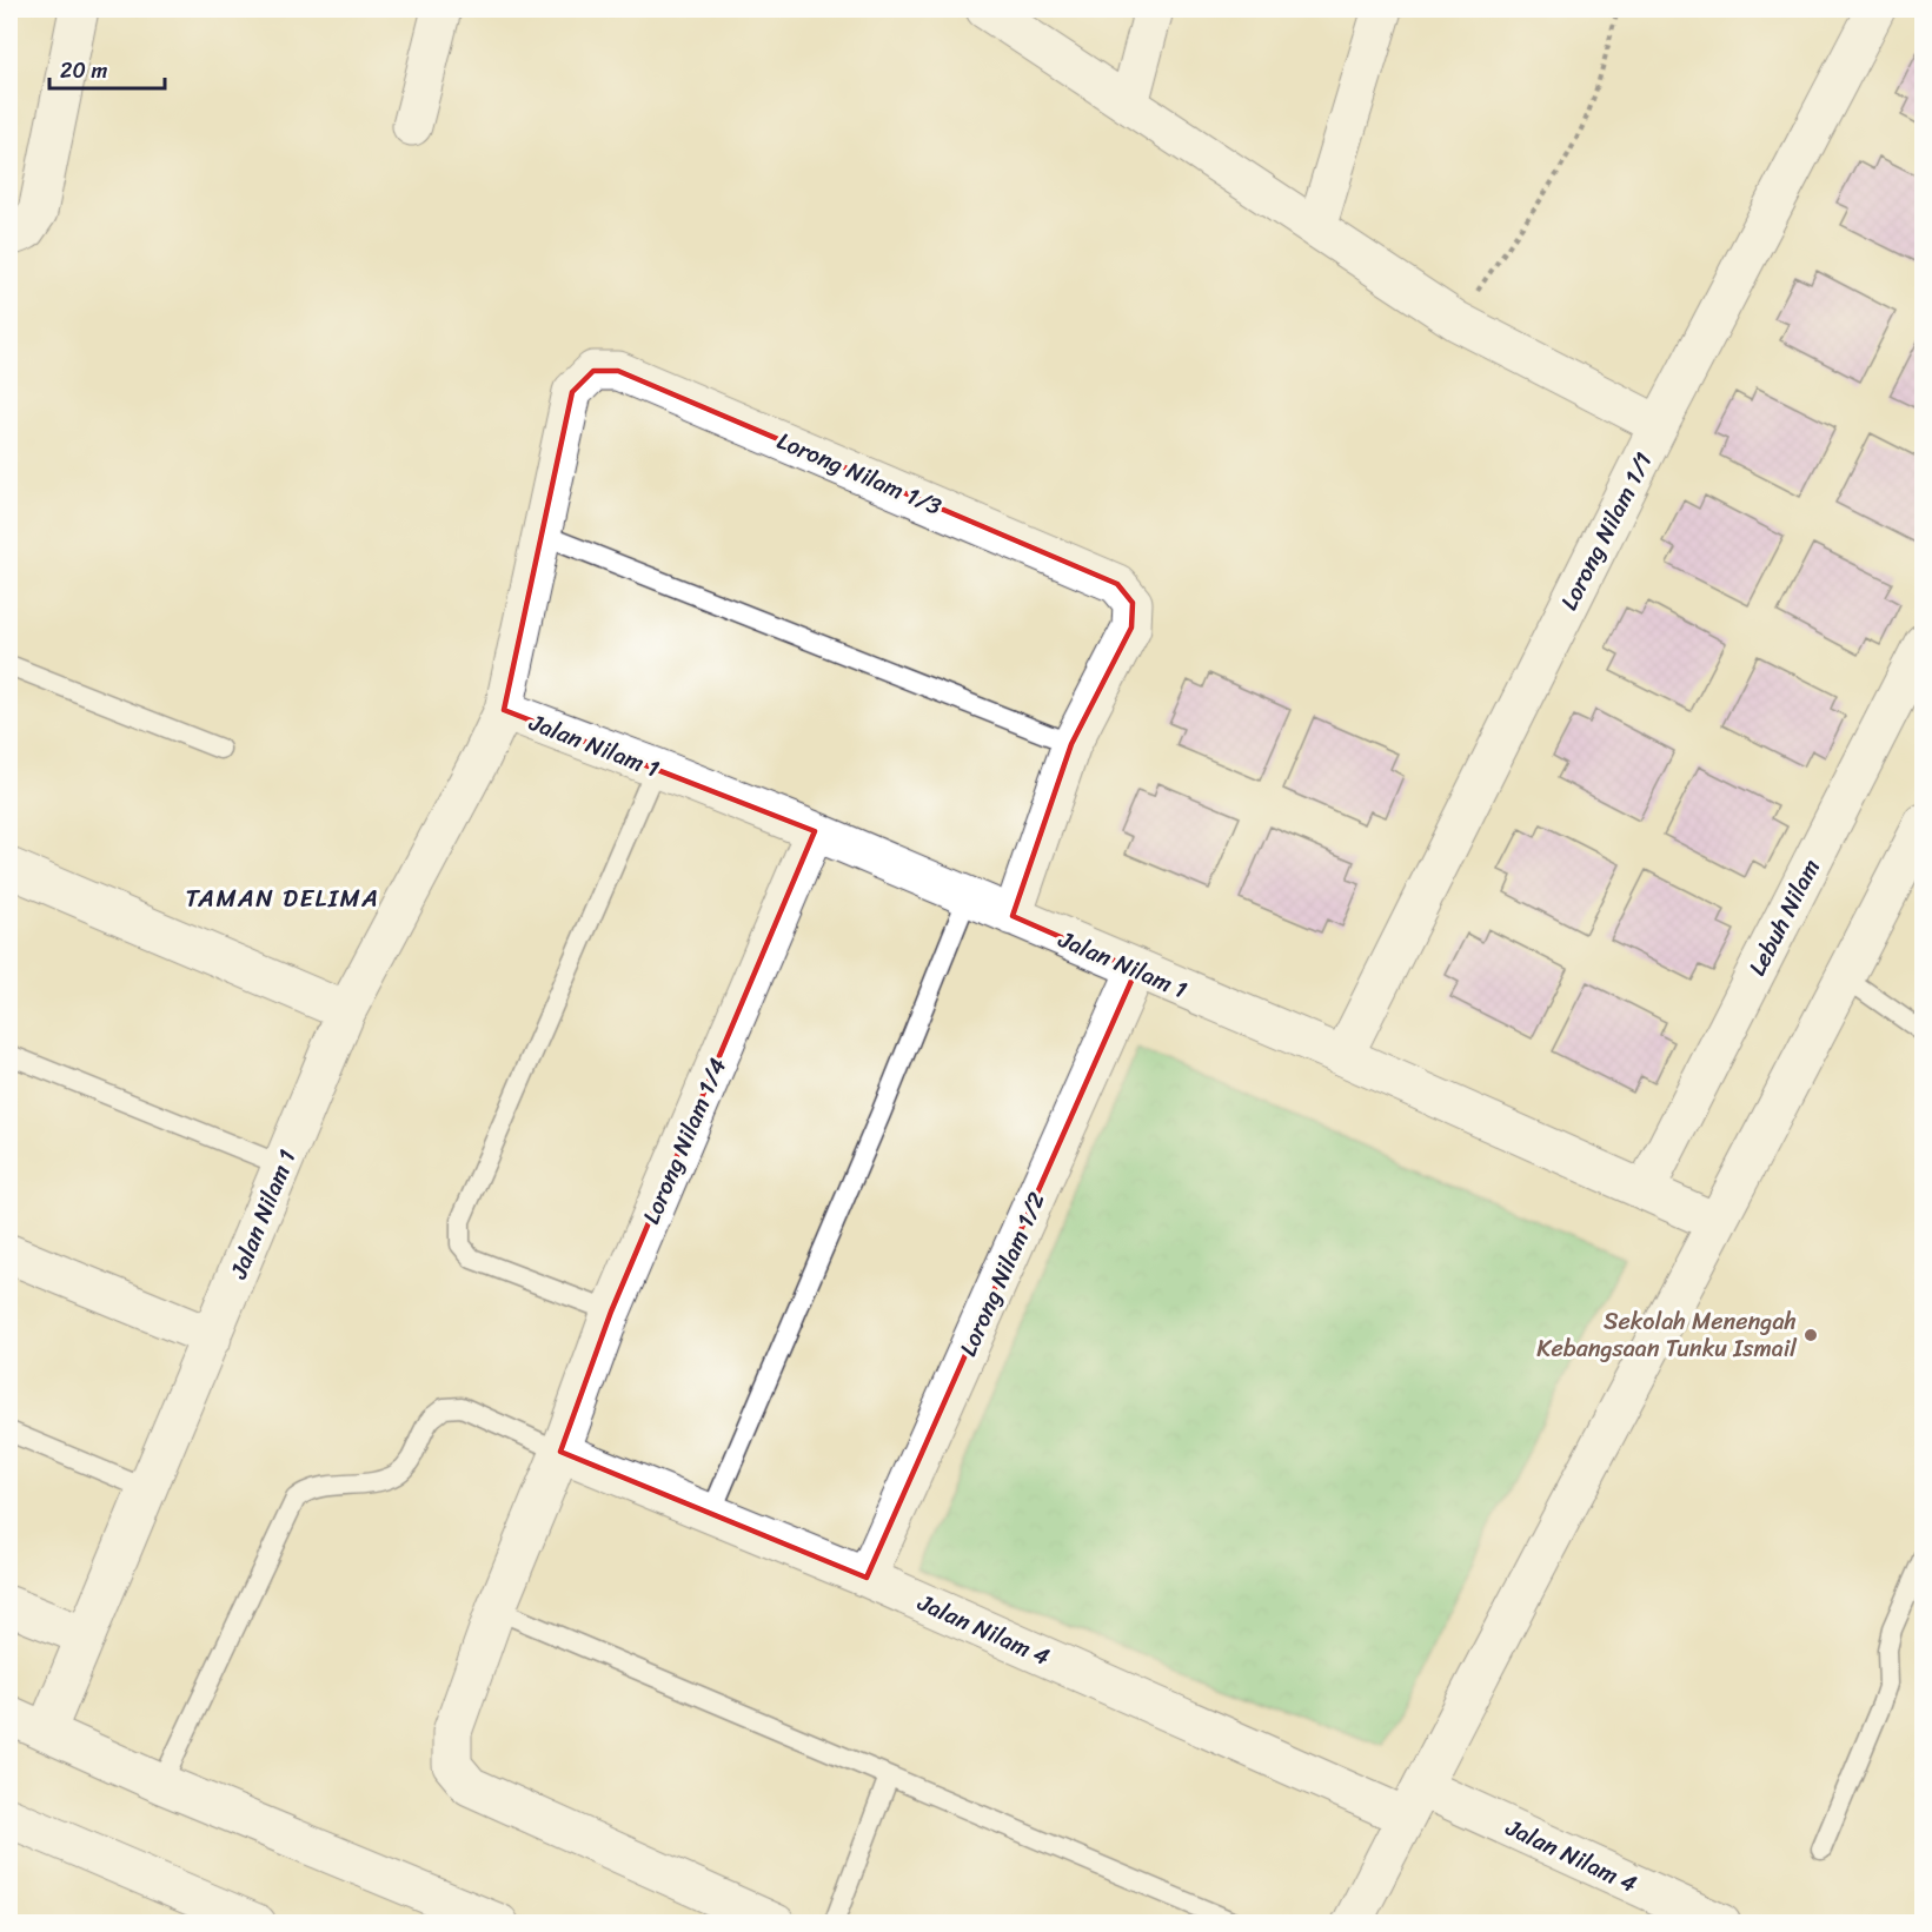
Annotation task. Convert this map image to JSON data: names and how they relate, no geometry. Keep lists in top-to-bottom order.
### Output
{
  "streets": {
    "street": [
      "Lorong Nilam 1/3",
      "Lorong Nilam 1/1",
      "Jalan Nilam 1",
      "Lebuh Nilam",
      "Lorong Nilam 1/4",
      "Lorong Nilam 1/2",
      "Jalan Nilam 4"
    ]
  },
  "crossings": [
    ["Lorong Nilam 1/3", "Jalan Nilam 1"],
    ["Lorong Nilam 1/1", "Jalan Nilam 1"],
    ["Jalan Nilam 1", "Lebuh Nilam"],
    ["Jalan Nilam 1", "Lorong Nilam 1/4"],
    ["Jalan Nilam 1", "Lorong Nilam 1/2"],
    ["Lorong Nilam 1/4", "Jalan Nilam 4"],
    ["Lorong Nilam 1/2", "Jalan Nilam 4"]
  ],
  "districts": ["TAMAN DELIMA"],
  "places": ["Sekolah Menengah Kebangsaan Tunku Ismail"],
  "scale_bar": "20 m"
}
